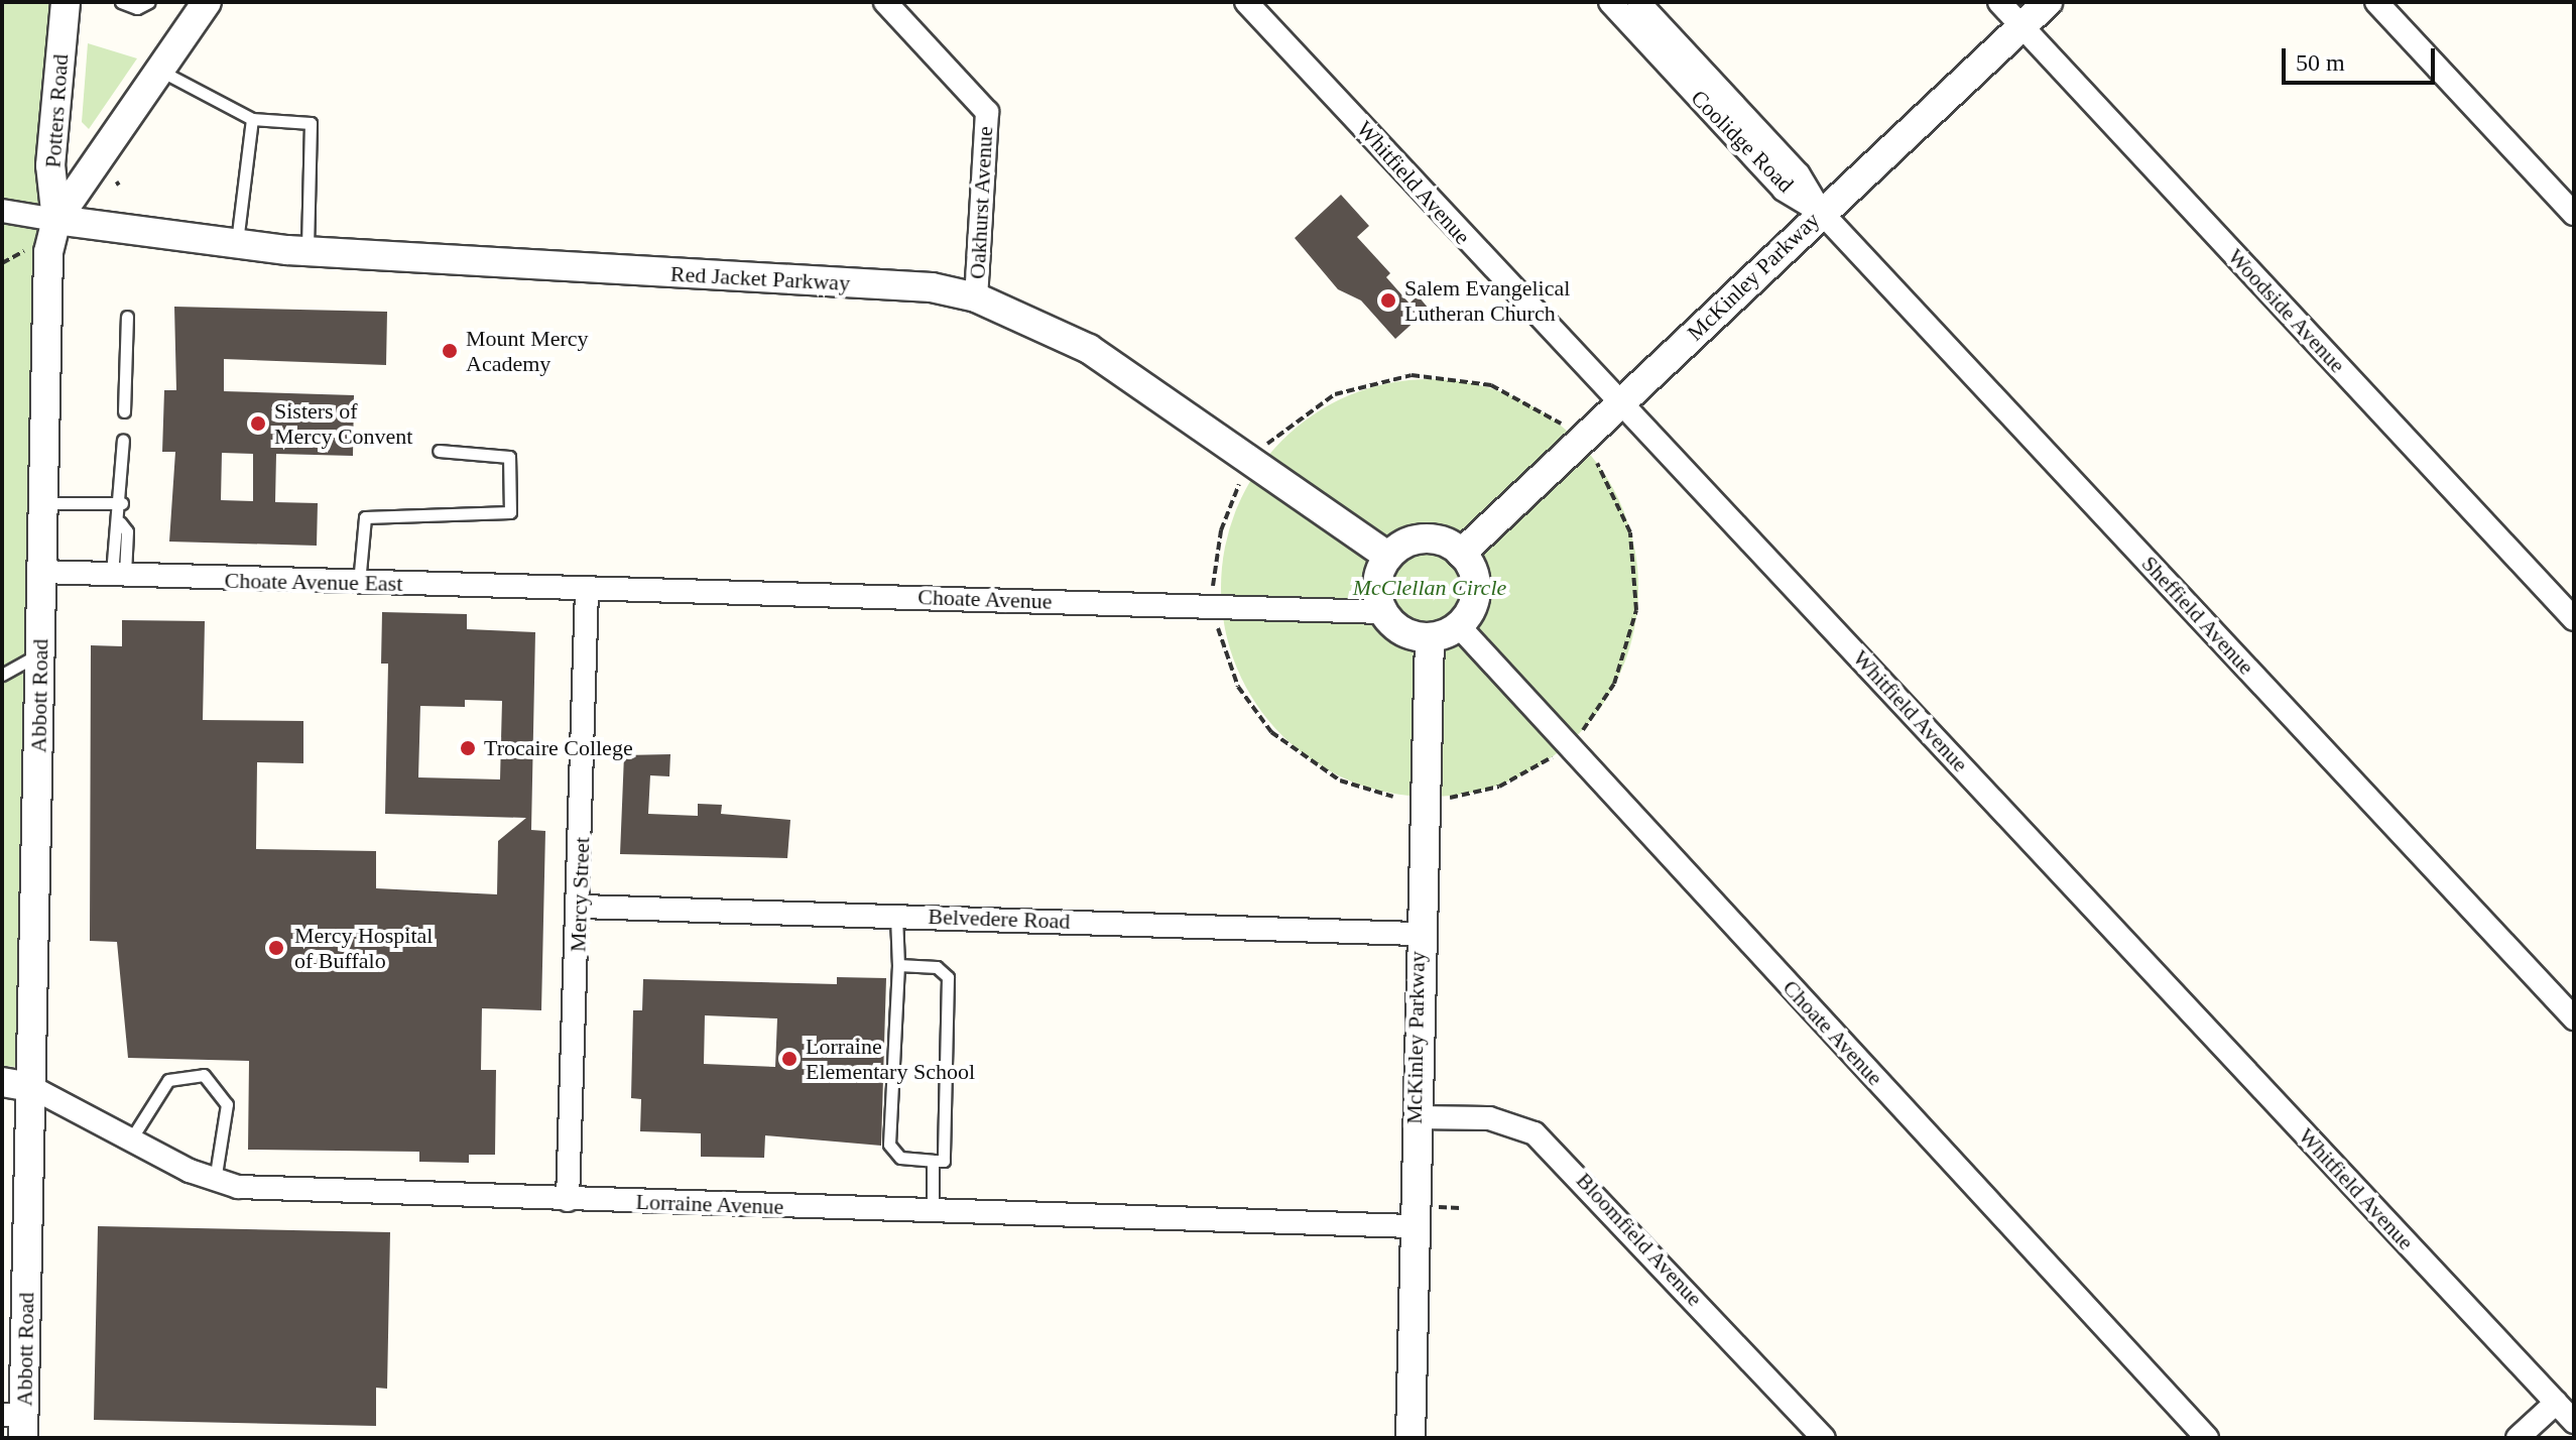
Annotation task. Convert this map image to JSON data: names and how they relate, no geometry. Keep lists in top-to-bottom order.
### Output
{
  "streets": {
    "street": [
      "Potters Road",
      "Coolidge Road",
      "Whitfield Avenue",
      "Oakhurst Avenue",
      "McKinley Parkway",
      "Red Jacket Parkway",
      "Woodside Avenue",
      "Choate Avenue East",
      "Choate Avenue",
      "Sheffield Avenue",
      "Abbott Road",
      "Mercy Street",
      "Belvedere Road",
      "Lorraine Avenue",
      "Bloomfield Avenue"
    ]
  },
  "crossings": [
    ["Potters Road", "Red Jacket Parkway"],
    ["Potters Road", "Abbott Road"],
    ["Coolidge Road", "McKinley Parkway"],
    ["Coolidge Road", "Sheffield Avenue"],
    ["Whitfield Avenue", "McKinley Parkway"],
    ["Oakhurst Avenue", "Red Jacket Parkway"],
    ["McKinley Parkway", "Red Jacket Parkway"],
    ["McKinley Parkway", "Woodside Avenue"],
    ["McKinley Parkway", "Choate Avenue"],
    ["McKinley Parkway", "Sheffield Avenue"],
    ["McKinley Parkway", "Belvedere Road"],
    ["McKinley Parkway", "Lorraine Avenue"],
    ["McKinley Parkway", "Bloomfield Avenue"],
    ["Red Jacket Parkway", "Choate Avenue"],
    ["Red Jacket Parkway", "Abbott Road"],
    ["Choate Avenue East", "Choate Avenue"],
    ["Choate Avenue East", "Abbott Road"],
    ["Choate Avenue East", "Mercy Street"],
    ["Choate Avenue", "Mercy Street"],
    ["Abbott Road", "Lorraine Avenue"],
    ["Mercy Street", "Belvedere Road"],
    ["Mercy Street", "Lorraine Avenue"]
  ],
  "parks": ["McClellan Circle"],
  "places": [
    "Salem Evangelical Lutheran Church",
    "Mount Mercy Academy",
    "Sisters of Mercy Convent",
    "Trocaire College",
    "Mercy Hospital of Buffalo",
    "Lorraine Elementary School"
  ],
  "scale_bar": "50 m"
}
